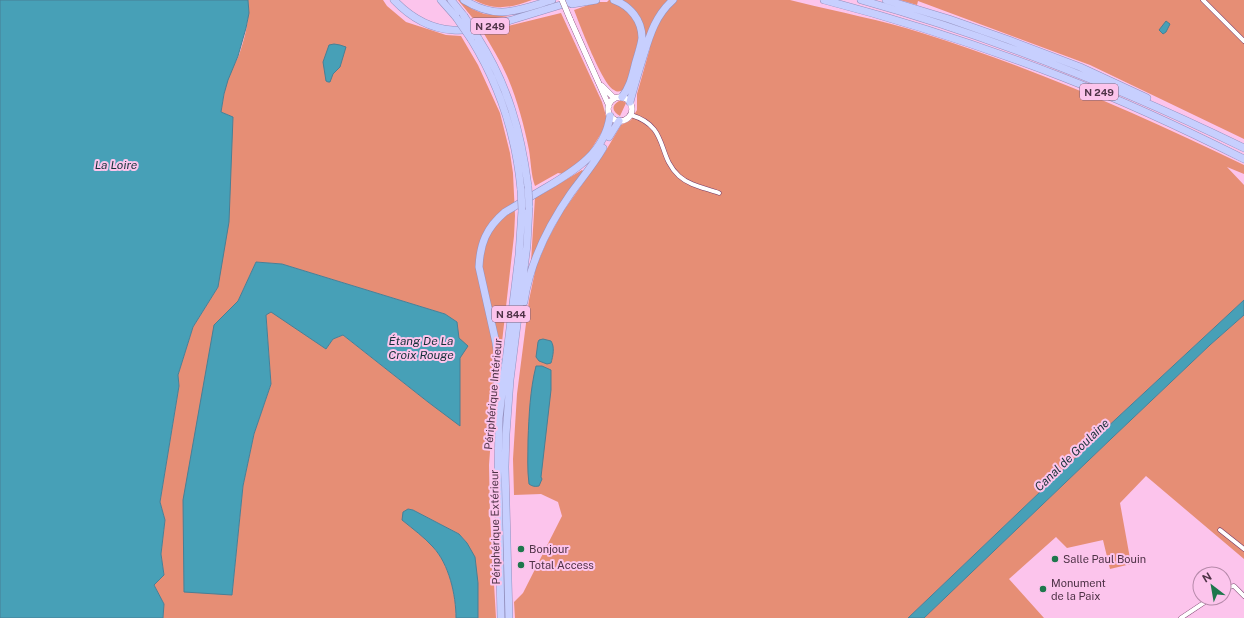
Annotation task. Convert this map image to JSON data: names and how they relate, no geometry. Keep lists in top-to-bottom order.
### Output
{
  "streets": {
    "highway": [
      "N 249",
      "N 844",
      "Périphérique Intérieur",
      "Périphérique Extérieur"
    ]
  },
  "crossings": [
    ["N 844", "Périphérique Extérieur"],
    ["Périphérique Intérieur", "Périphérique Extérieur"]
  ],
  "water": ["La Loire", "Étang De La Croix Rouge", "Canal de Goulaine"],
  "places": [
    "Bonjour",
    "Salle Paul Bouin",
    "Total Access",
    "Monument de la Paix"
  ],
  "north": "top left"
}
